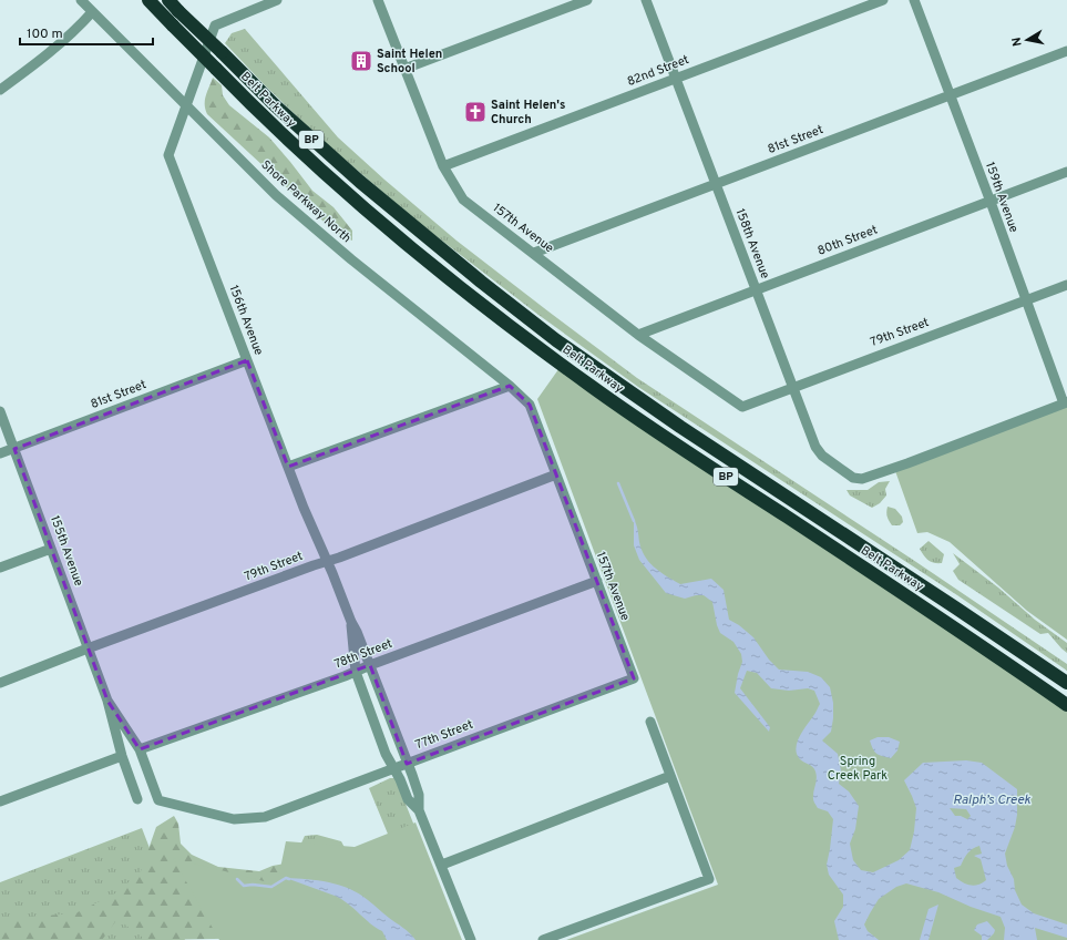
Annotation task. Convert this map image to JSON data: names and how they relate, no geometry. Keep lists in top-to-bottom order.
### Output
{
  "streets": {
    "highway": ["Belt Parkway", "BP"],
    "street": [
      "82nd Street",
      "81st Street",
      "159th Avenue",
      "Shore Parkway North",
      "157th Avenue",
      "80th Street",
      "158th Avenue",
      "156th Avenue",
      "79th Street",
      "155th Avenue",
      "78th Street",
      "77th Street"
    ]
  },
  "crossings": [
    ["82nd Street", "157th Avenue"],
    ["82nd Street", "158th Avenue"],
    ["81st Street", "159th Avenue"],
    ["81st Street", "157th Avenue"],
    ["81st Street", "158th Avenue"],
    ["81st Street", "156th Avenue"],
    ["81st Street", "155th Avenue"],
    ["159th Avenue", "80th Street"],
    ["159th Avenue", "158th Avenue"],
    ["159th Avenue", "79th Street"],
    ["Shore Parkway North", "157th Avenue"],
    ["Shore Parkway North", "156th Avenue"],
    ["157th Avenue", "80th Street"],
    ["157th Avenue", "79th Street"],
    ["157th Avenue", "78th Street"],
    ["157th Avenue", "77th Street"],
    ["80th Street", "158th Avenue"],
    ["158th Avenue", "79th Street"],
    ["156th Avenue", "79th Street"],
    ["156th Avenue", "78th Street"],
    ["156th Avenue", "77th Street"],
    ["79th Street", "155th Avenue"],
    ["155th Avenue", "78th Street"],
    ["155th Avenue", "77th Street"]
  ],
  "water": ["Ralph’s Creek"],
  "parks": ["Spring Creek Park"],
  "places": {
    "building": ["Saint Helen School"],
    "church": ["Saint Helen's Church"]
  },
  "scale_bar": "100 m",
  "north": "left"
}
